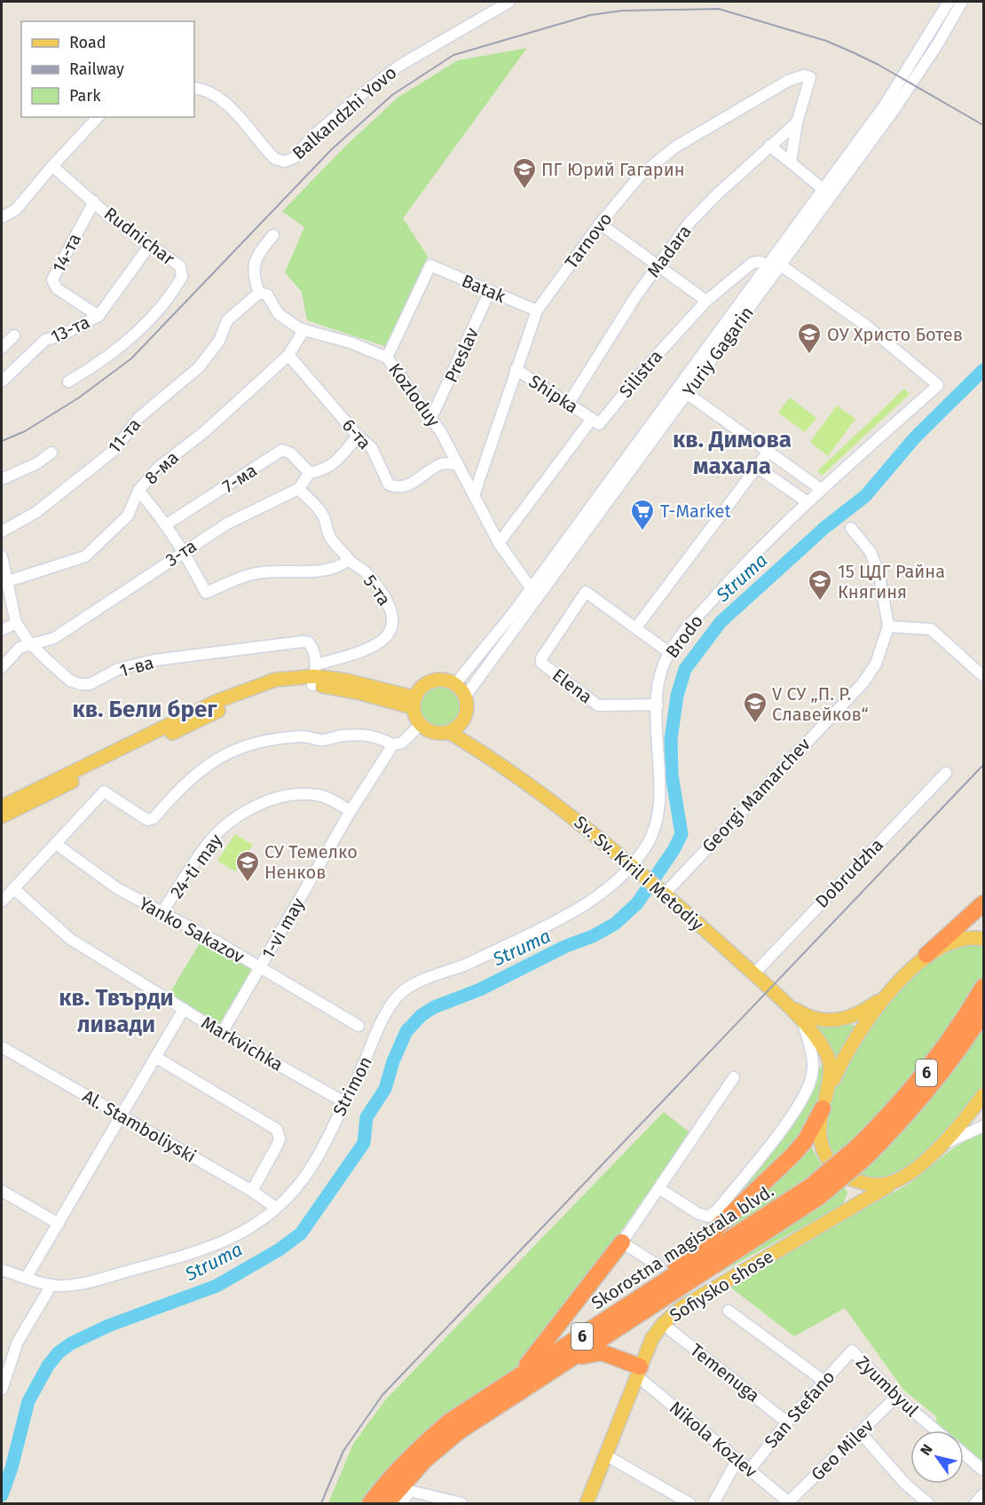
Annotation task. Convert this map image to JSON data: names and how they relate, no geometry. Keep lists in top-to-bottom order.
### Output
{
  "streets": {
    "highway": ["6", "Skorostna magistrala blvd."],
    "main road": ["Sv. Sv. Kiril i Metodiy", "Sofiysko shose"],
    "street": [
      "Balkandzhi Yovo",
      "Rudnichar",
      "Tarnovo",
      "Madara",
      "14-та",
      "Batak",
      "13-та",
      "Yuriy Gagarin",
      "Preslav",
      "Silistra",
      "Shipka",
      "Kozloduy",
      "6-та",
      "11-та",
      "8-ма",
      "7-ма",
      "3-та",
      "5-та",
      "Brodo",
      "1-ва",
      "Elena",
      "Georgi Mamarchev",
      "24-ti may",
      "Dobrudzha",
      "1-vi may",
      "Yanko Sakazov",
      "Markvichka",
      "Strimon",
      "Al. Stamboliyski",
      "Temenuga",
      "Zyumbyul",
      "San Stefano",
      "Nikola Kozlev",
      "Geo Milev"
    ]
  },
  "crossings": [
    ["Rudnichar", "14-та"],
    ["Rudnichar", "13-та"],
    ["Tarnovo", "Madara"],
    ["Tarnovo", "Batak"],
    ["Tarnovo", "Shipka"],
    ["Tarnovo", "Kozloduy"],
    ["Madara", "Shipka"],
    ["14-та", "13-та"],
    ["Batak", "Preslav"],
    ["Batak", "Kozloduy"],
    ["Yuriy Gagarin", "Kozloduy"],
    ["Yuriy Gagarin", "Brodo"],
    ["Yuriy Gagarin", "Sv. Sv. Kiril i Metodiy"],
    ["Yuriy Gagarin", "1-vi may"],
    ["Preslav", "Kozloduy"],
    ["Silistra", "Shipka"],
    ["Silistra", "Kozloduy"],
    ["Kozloduy", "6-та"],
    ["Kozloduy", "11-та"],
    ["Kozloduy", "8-ма"],
    ["6-та", "8-ма"],
    ["8-ма", "1-ва"],
    ["7-ма", "3-та"],
    ["3-та", "5-та"],
    ["3-та", "1-ва"],
    ["5-та", "1-ва"],
    ["Brodo", "Elena"],
    ["Brodo", "Sv. Sv. Kiril i Metodiy"],
    ["Brodo", "Strimon"],
    ["Georgi Mamarchev", "Sv. Sv. Kiril i Metodiy"],
    ["24-ti may", "1-vi may"],
    ["24-ti may", "Yanko Sakazov"],
    ["Sv. Sv. Kiril i Metodiy", "Dobrudzha"],
    ["Sv. Sv. Kiril i Metodiy", "1-vi may"],
    ["Sv. Sv. Kiril i Metodiy", "Strimon"],
    ["1-vi may", "Yanko Sakazov"],
    ["1-vi may", "Markvichka"],
    ["Markvichka", "Strimon"],
    ["Strimon", "Al. Stamboliyski"],
    ["Sofiysko shose", "Temenuga"],
    ["Sofiysko shose", "Nikola Kozlev"],
    ["Temenuga", "San Stefano"],
    ["Zyumbyul", "San Stefano"],
    ["Zyumbyul", "Geo Milev"],
    ["San Stefano", "Nikola Kozlev"],
    ["Nikola Kozlev", "Geo Milev"]
  ],
  "districts": ["кв. Димова махала", "кв. Бели брег", "кв. Твърди ливади"],
  "water": ["Struma"],
  "places": {
    "school or university": [
      "ПГ Юрий Гагарин",
      "ОУ Христо Ботев",
      "15 ЦДГ Райна Княгиня",
      "V СУ „П. Р. Славейков“",
      "СУ Темелко Ненков"
    ],
    "supermarket": ["T-Market"]
  },
  "legend": ["Road", "Railway", "Park"],
  "north": "top left"
}
